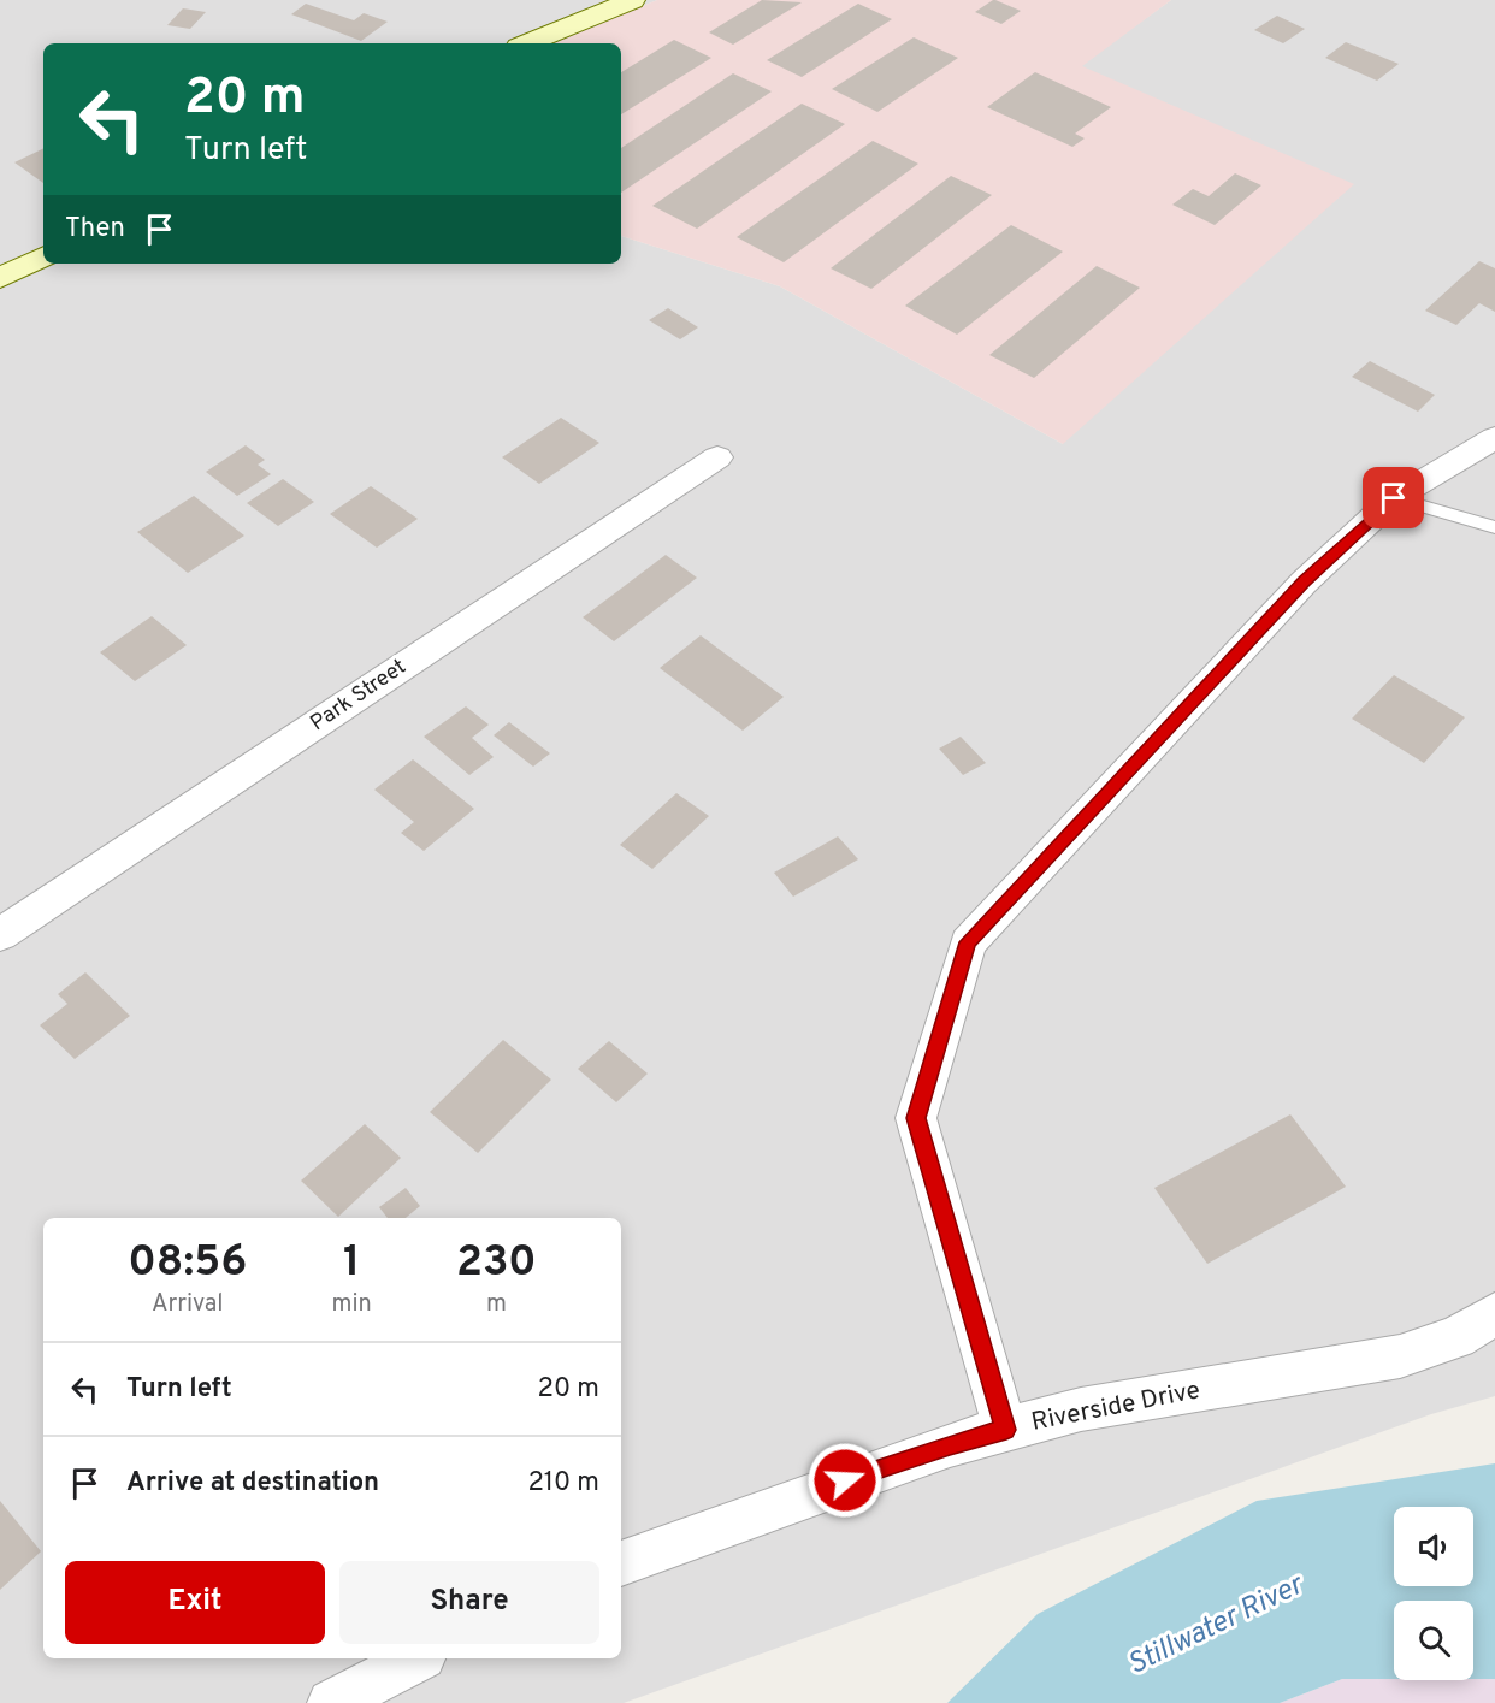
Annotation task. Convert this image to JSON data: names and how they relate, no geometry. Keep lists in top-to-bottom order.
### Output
{
  "streets": {
    "street": ["Park Street", "Riverside Drive"]
  },
  "water": ["Stillwater River"],
  "page": {
    "turn": ["20 m", "Turn left"],
    "then": "Then",
    "eta": [
      "08:56",
      "Arrival",
      "1",
      "min",
      "230",
      "m"
    ],
    "list": [
      {
        "name": "Turn left",
        "value": "20 m"
      },
      {
        "name": "Arrive at destination",
        "value": "210 m"
      }
    ],
    "buttons": ["Exit", "Share"]
  }
}
